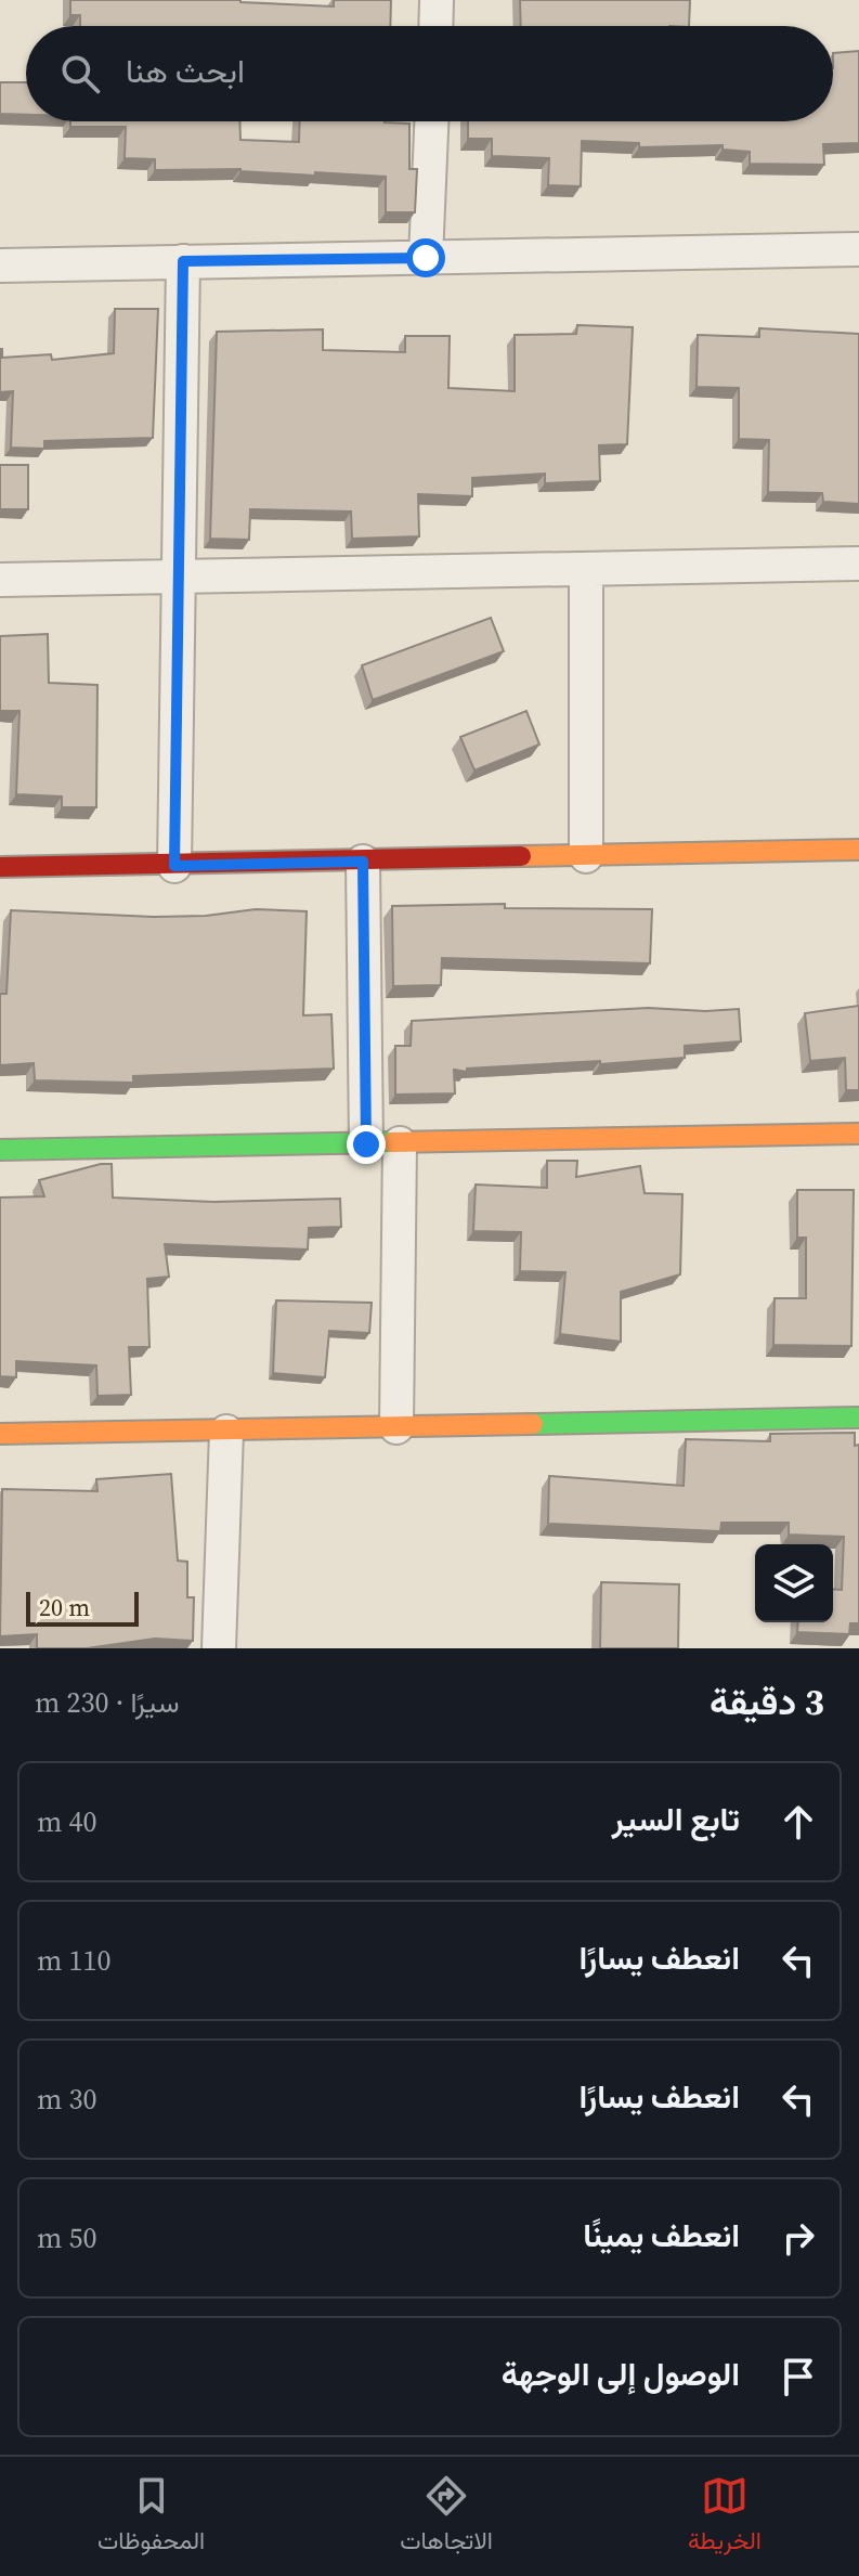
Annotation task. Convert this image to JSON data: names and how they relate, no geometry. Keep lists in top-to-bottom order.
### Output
{
  "scale_bar": "20 m",
  "page": {
    "search": "ابحث هنا",
    "scale": "20 m",
    "heading": ["3 دقيقة", "سيرًا · 230 m"],
    "list": [
      ["تابع السير", "40 m"],
      ["انعطف يسارًا", "110 m"],
      ["انعطف يسارًا", "30 m"],
      ["انعطف يمينًا", "50 m"],
      "الوصول إلى الوجهة"
    ],
    "nav": ["الخريطة", "الاتجاهات", "المحفوظات"]
  }
}
